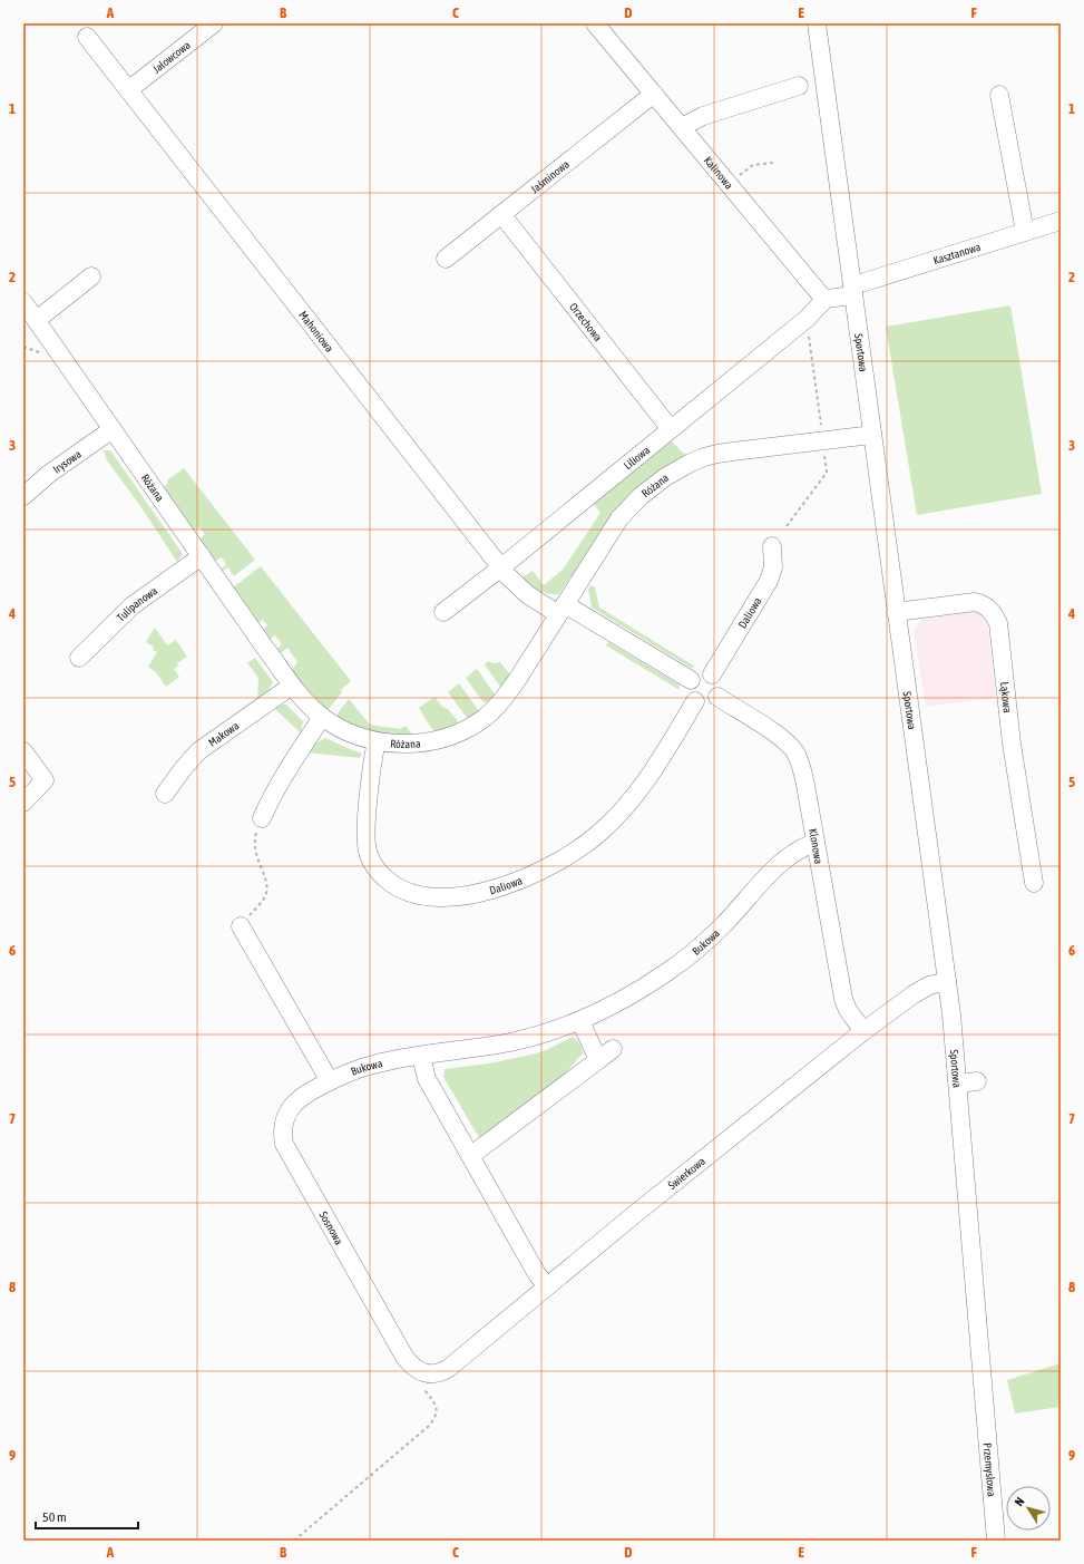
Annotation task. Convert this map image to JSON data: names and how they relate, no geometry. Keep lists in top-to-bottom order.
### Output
{
  "streets": {
    "street": [
      "Jałowcowa",
      "Kalinowa",
      "Jaśminowa",
      "Kasztanowa",
      "Orzechowa",
      "Mahoniowa",
      "Sportowa",
      "Liliowa",
      "Irysowa",
      "Różana",
      "Tulipanowa",
      "Daliowa",
      "Łąkowa",
      "Makowa",
      "Klonowa",
      "Bukowa",
      "Świerkowa",
      "Sosnowa",
      "Przemysłowa"
    ]
  },
  "crossings": [
    ["Jałowcowa", "Mahoniowa"],
    ["Kalinowa", "Jaśminowa"],
    ["Kalinowa", "Liliowa"],
    ["Jaśminowa", "Orzechowa"],
    ["Kasztanowa", "Sportowa"],
    ["Orzechowa", "Liliowa"],
    ["Mahoniowa", "Liliowa"],
    ["Mahoniowa", "Różana"],
    ["Sportowa", "Różana"],
    ["Sportowa", "Łąkowa"],
    ["Sportowa", "Świerkowa"],
    ["Sportowa", "Przemysłowa"],
    ["Irysowa", "Różana"],
    ["Różana", "Tulipanowa"],
    ["Różana", "Daliowa"],
    ["Różana", "Makowa"],
    ["Daliowa", "Klonowa"],
    ["Klonowa", "Bukowa"],
    ["Klonowa", "Świerkowa"],
    ["Bukowa", "Sosnowa"],
    ["Świerkowa", "Sosnowa"]
  ],
  "scale_bar": "50 m",
  "north": "top left",
  "grid": {
    "columns": [
      "A",
      "B",
      "C",
      "D",
      "E",
      "F"
    ],
    "rows": [
      "1",
      "2",
      "3",
      "4",
      "5",
      "6",
      "7",
      "8",
      "9"
    ]
  }
}
